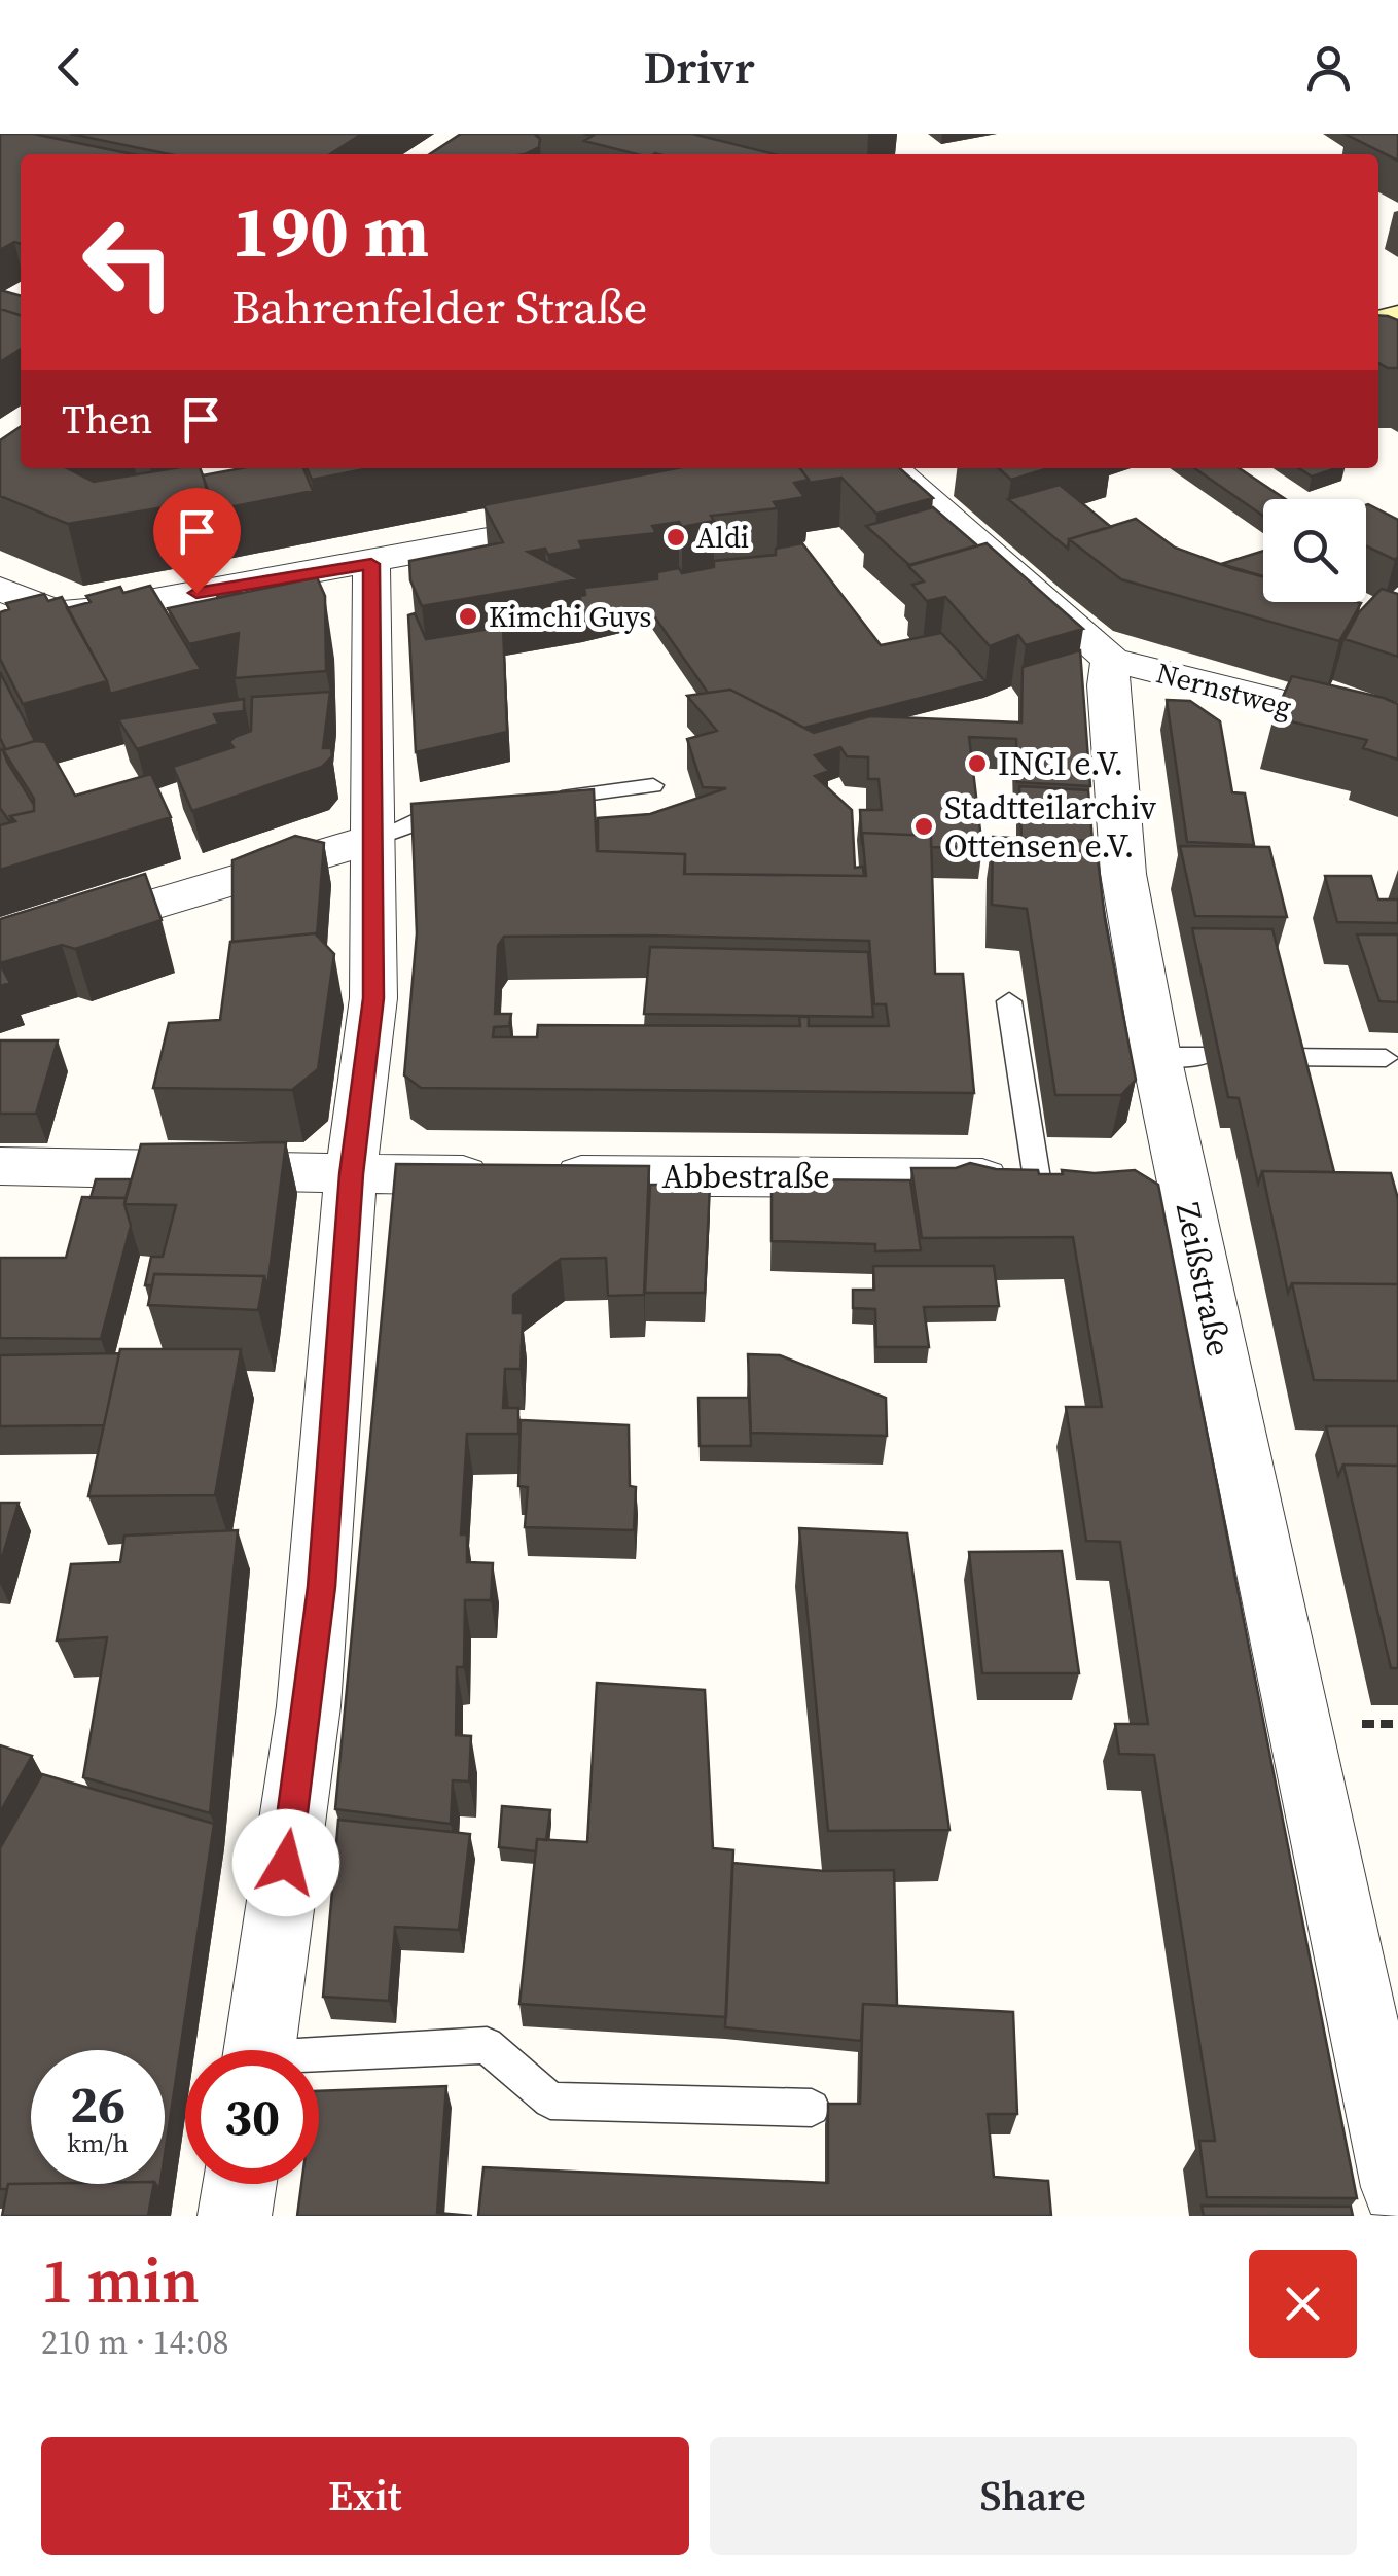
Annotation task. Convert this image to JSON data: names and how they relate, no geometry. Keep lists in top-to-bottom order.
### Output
{
  "streets": {
    "street": ["Nernstweg", "Abbestraße", "Zeißstraße"]
  },
  "crossings": [
    ["Nernstweg", "Zeißstraße"],
    ["Abbestraße", "Zeißstraße"]
  ],
  "places": [
    "Aldi",
    "Kimchi Guys",
    "INCI e.V.",
    "Stadtteilarchiv Ottensen e.V."
  ],
  "page": {
    "header": "Drivr",
    "turn": ["190 m", "Bahrenfelder Straße"],
    "then": "Then",
    "speed": "26 km/h",
    "limit": "30",
    "heading": ["1 min", "210 m · 14:08"],
    "buttons": ["Exit", "Share"]
  }
}
